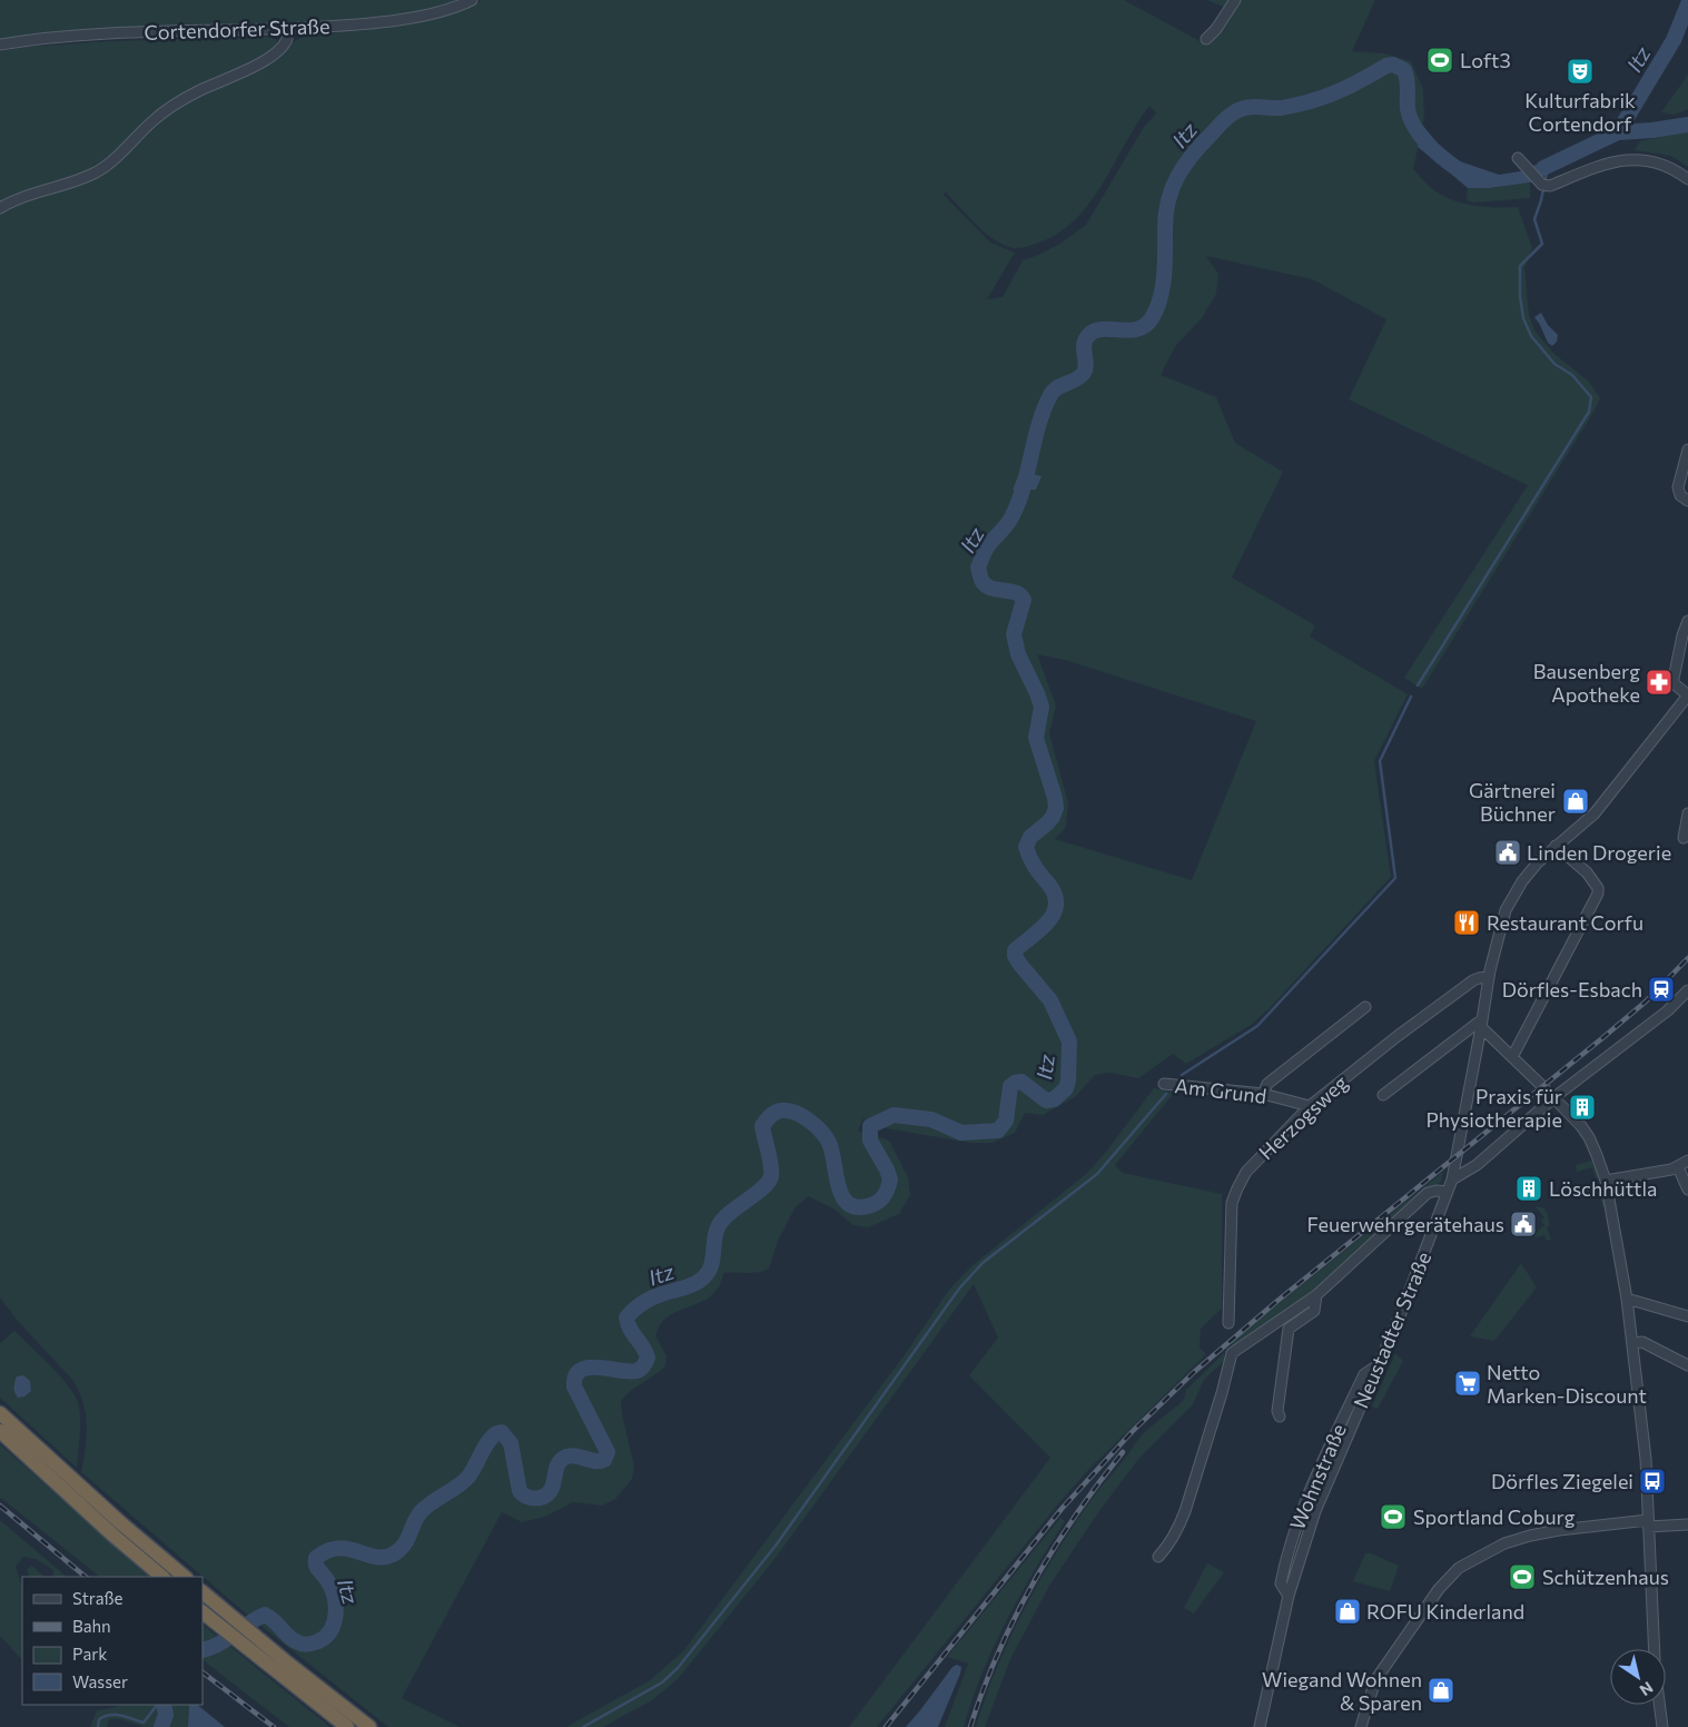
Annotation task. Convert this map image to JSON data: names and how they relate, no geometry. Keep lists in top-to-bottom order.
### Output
{
  "streets": {
    "street": [
      "Cortendorfer Straße",
      "Am Grund",
      "Herzogsweg",
      "Neustadter Straße"
    ]
  },
  "crossings": [
    ["Am Grund", "Herzogsweg"],
    ["Herzogsweg", "Neustadter Straße"]
  ],
  "water": ["Itz"],
  "places": {
    "sports": ["Loft3", "Sportland Coburg", "Schützenhaus"],
    "theatre": ["Kulturfabrik Cortendorf"],
    "pharmacy": ["Bausenberg Apotheke"],
    "shop": ["Gärtnerei Büchner", "ROFU Kinderland", "Wiegand Wohnen & Sparen"],
    "public building": ["Linden Drogerie", "Feuerwehrgerätehaus"],
    "restaurant": ["Restaurant Corfu"],
    "station": ["Dörfles-Esbach"],
    "building": ["Praxis für Physiotherapie", "Löschhüttla"],
    "supermarket": ["Netto Marken-Discount"],
    "bus stop": ["Dörfles Ziegelei"]
  },
  "legend": [
    "Straße",
    "Bahn",
    "Park",
    "Wasser"
  ],
  "north": "bottom right"
}
